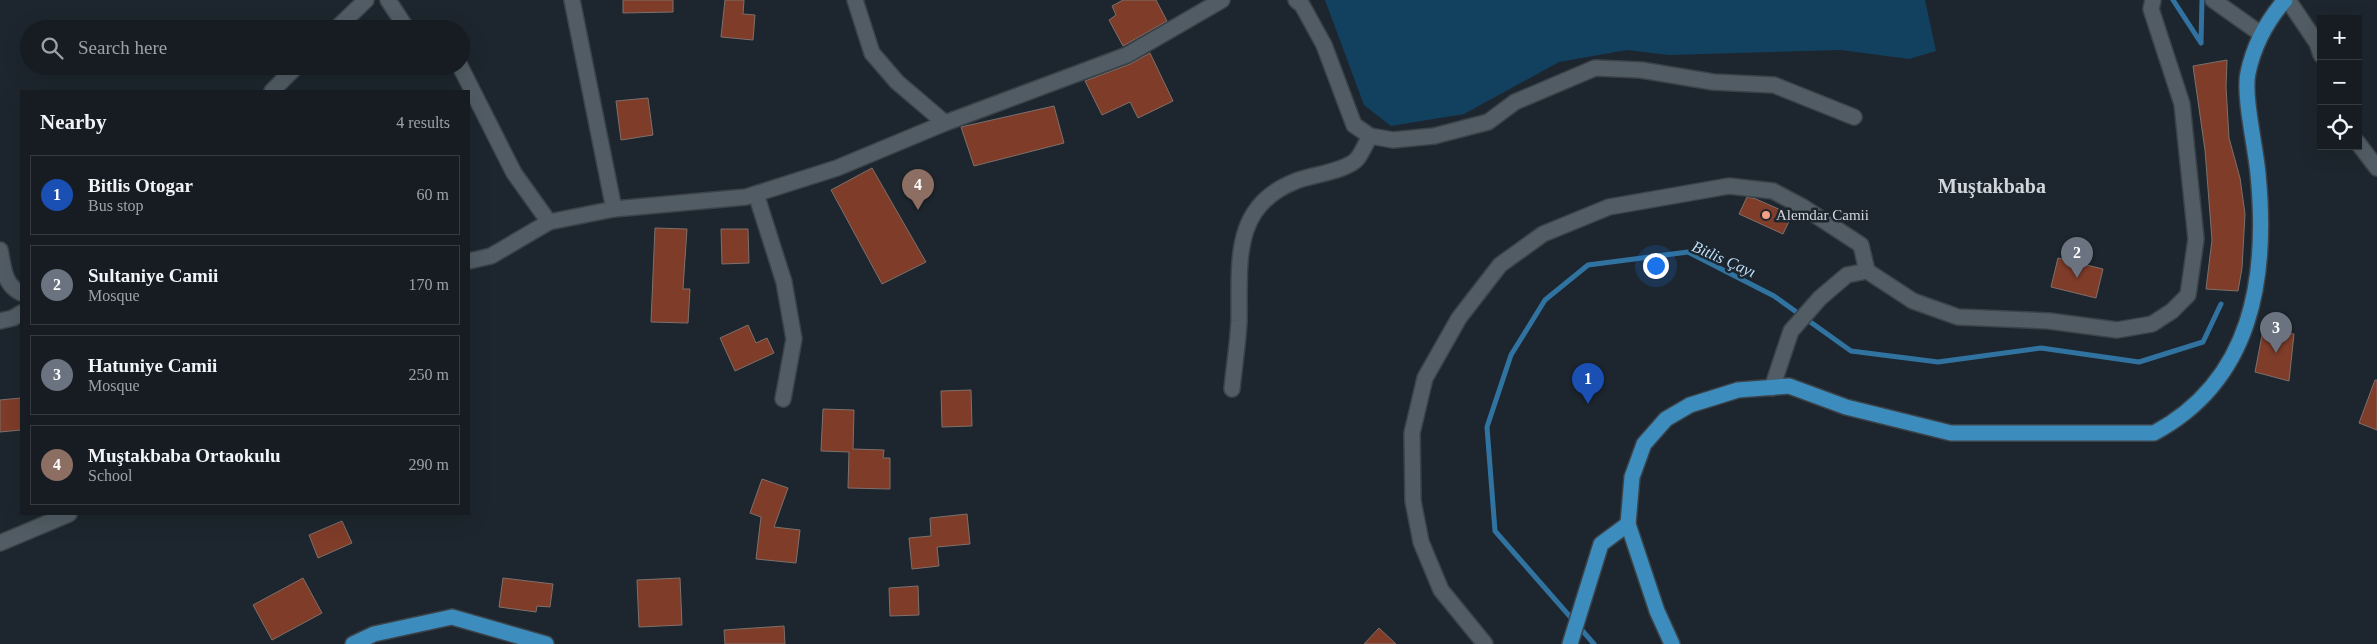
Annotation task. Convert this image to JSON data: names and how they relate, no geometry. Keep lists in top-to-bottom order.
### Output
{
  "districts": ["Muştakbaba"],
  "water": ["Bitlis Çayı"],
  "places": ["Alemdar Camii"],
  "page": {
    "map_buttons": ["+", "−"],
    "search": "Search here",
    "heading": ["Nearby", "4 results"],
    "list": [
      {
        "mark": "1",
        "name": "Bitlis Otogar",
        "note": "Bus stop",
        "value": "60 m"
      },
      {
        "mark": "2",
        "name": "Sultaniye Camii",
        "note": "Mosque",
        "value": "170 m"
      },
      {
        "mark": "3",
        "name": "Hatuniye Camii",
        "note": "Mosque",
        "value": "250 m"
      },
      {
        "mark": "4",
        "name": "Muştakbaba Ortaokulu",
        "note": "School",
        "value": "290 m"
      }
    ],
    "pins": [
      "4",
      "2",
      "3",
      "1"
    ]
  }
}
